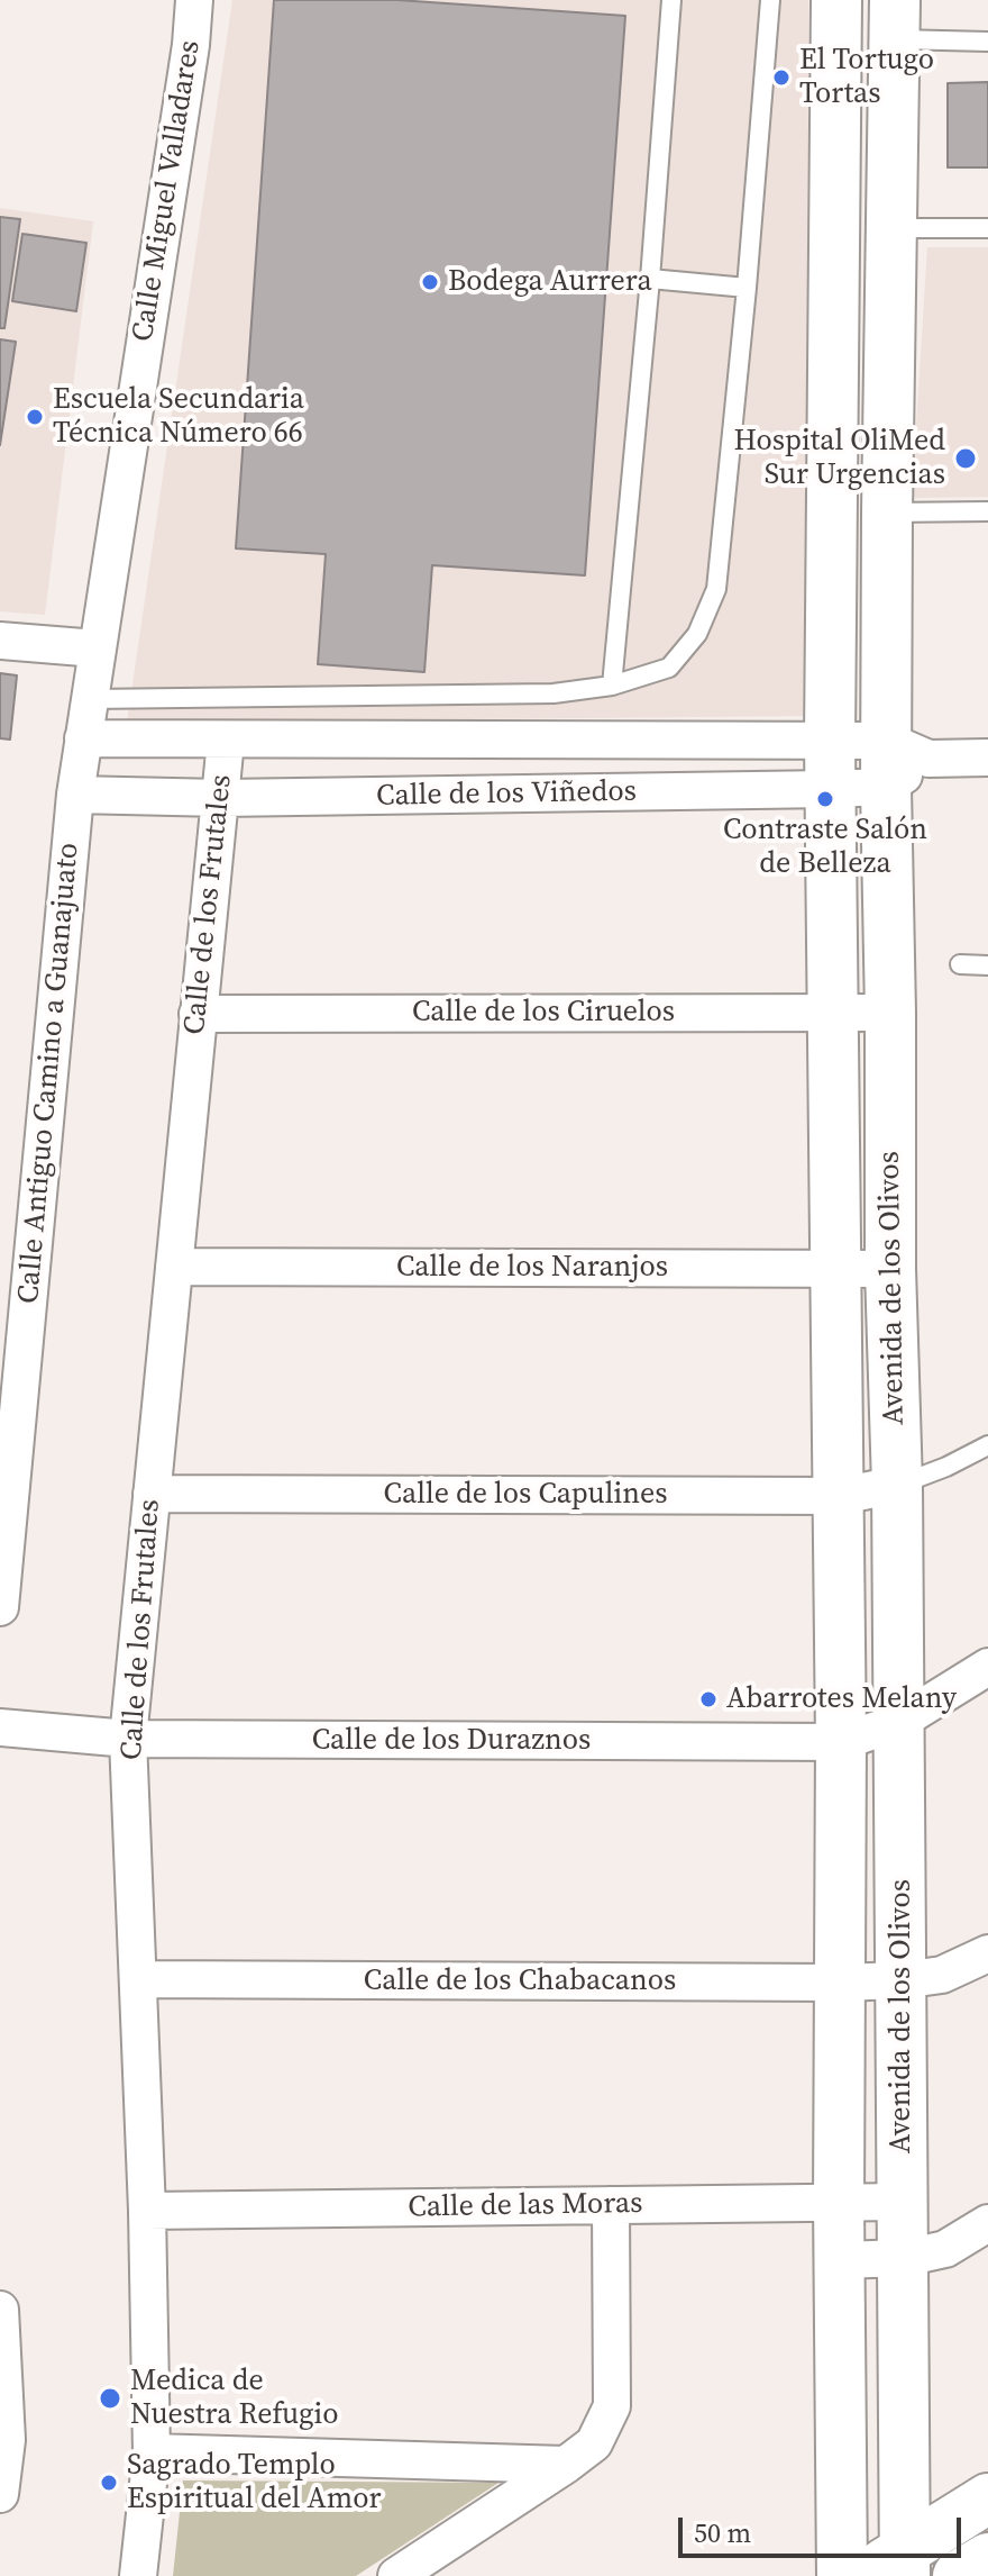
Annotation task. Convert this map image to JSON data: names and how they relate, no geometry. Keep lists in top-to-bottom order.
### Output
{
  "streets": {
    "street": [
      "Calle Miguel Valladares",
      "Calle de los Viñedos",
      "Calle de los Frutales",
      "Calle de los Ciruelos",
      "Calle Antiguo Camino a Guanajuato",
      "Calle de los Naranjos",
      "Avenida de los Olivos",
      "Calle de los Capulines",
      "Calle de los Duraznos",
      "Calle de los Chabacanos",
      "Calle de las Moras"
    ]
  },
  "crossings": [
    ["Calle Miguel Valladares", "Calle Antiguo Camino a Guanajuato"],
    ["Calle de los Viñedos", "Calle de los Frutales"],
    ["Calle de los Viñedos", "Calle Antiguo Camino a Guanajuato"],
    ["Calle de los Viñedos", "Avenida de los Olivos"],
    ["Calle de los Frutales", "Calle de los Ciruelos"],
    ["Calle de los Frutales", "Calle de los Naranjos"],
    ["Calle de los Frutales", "Calle de los Capulines"],
    ["Calle de los Frutales", "Calle de los Duraznos"],
    ["Calle de los Frutales", "Calle de los Chabacanos"],
    ["Calle de los Frutales", "Calle de las Moras"],
    ["Calle de los Ciruelos", "Avenida de los Olivos"],
    ["Calle de los Naranjos", "Avenida de los Olivos"],
    ["Avenida de los Olivos", "Calle de los Capulines"],
    ["Avenida de los Olivos", "Calle de los Duraznos"],
    ["Avenida de los Olivos", "Calle de los Chabacanos"],
    ["Avenida de los Olivos", "Calle de las Moras"]
  ],
  "places": [
    "El Tortugo Tortas",
    "Bodega Aurrera",
    "Escuela Secundaria Técnica Número 66",
    "Hospital OliMed Sur Urgencias",
    "Contraste Salón de Belleza",
    "Abarrotes Melany",
    "Medica de Nuestra Refugio",
    "Sagrado Templo Espiritual del Amor"
  ],
  "scale_bar": "50 m"
}
